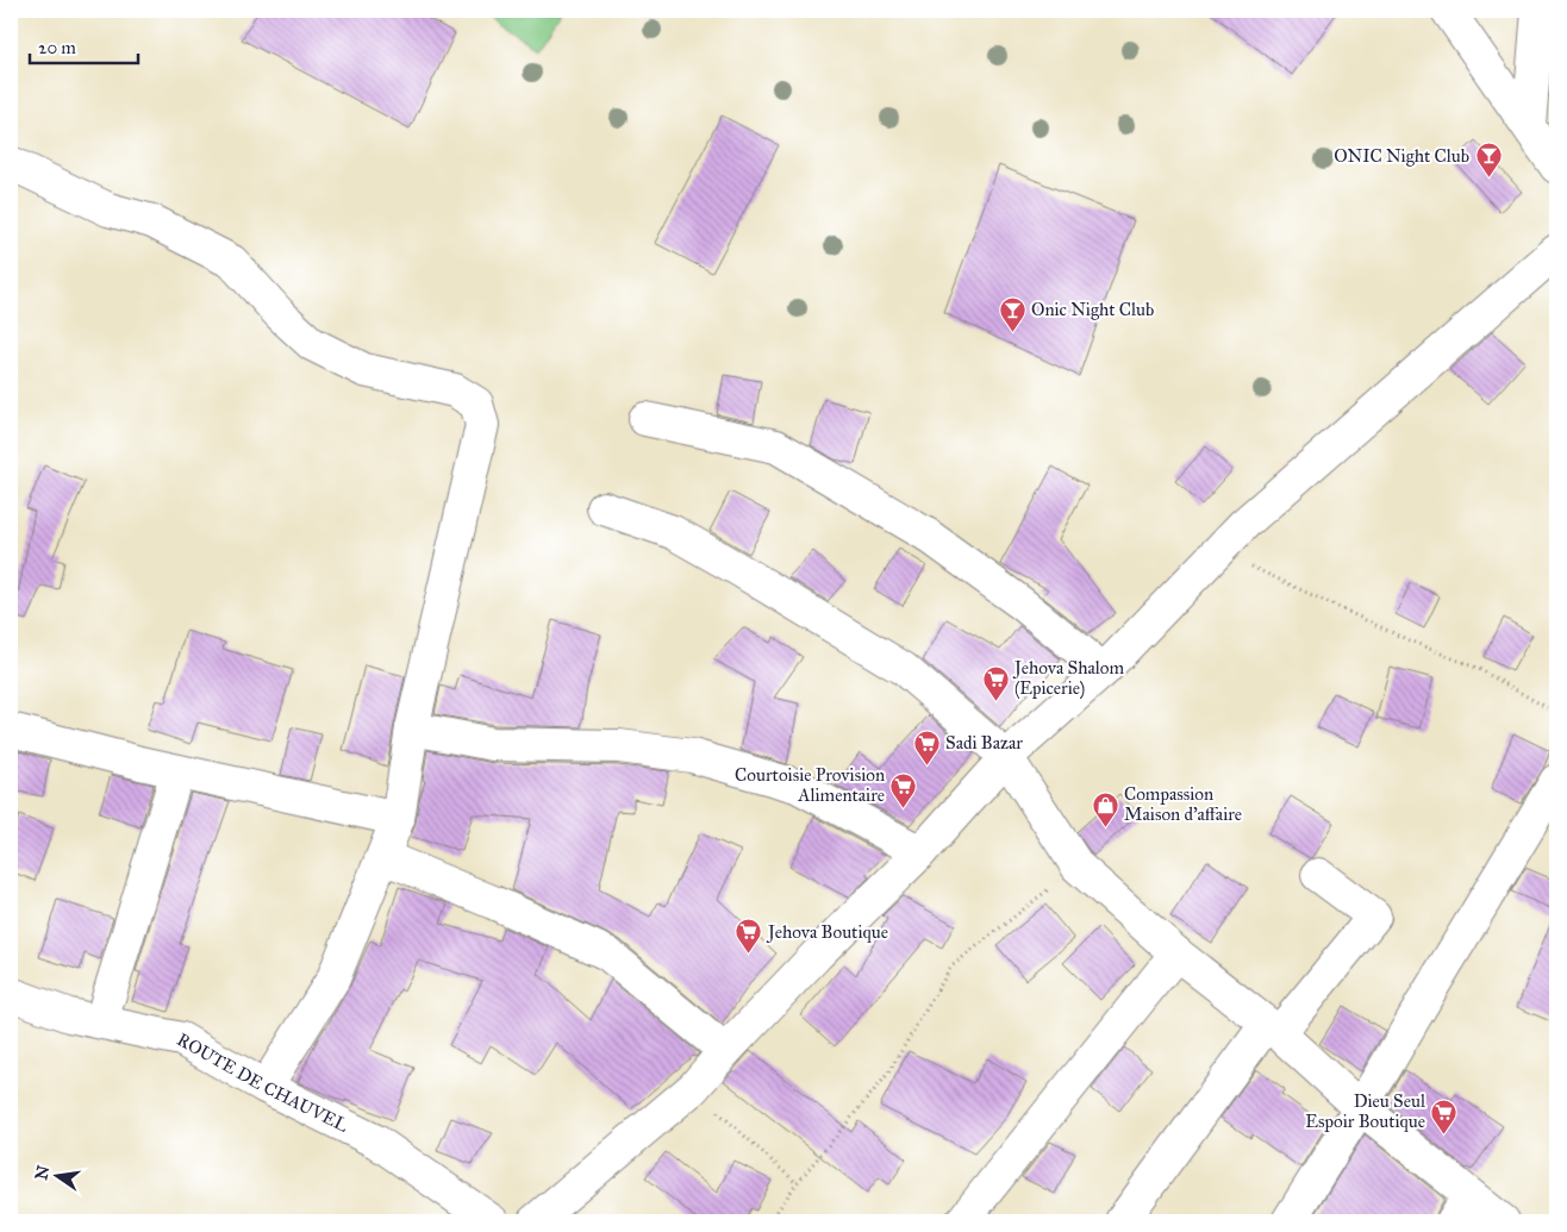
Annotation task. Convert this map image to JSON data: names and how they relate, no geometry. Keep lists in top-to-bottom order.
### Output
{
  "streets": {
    "street": ["ROUTE DE CHAUVEL"]
  },
  "places": {
    "bar": ["ONIC Night Club", "Onic Night Club"],
    "supermarket": [
      "Jehova Shalom (Epicerie)",
      "Sadi Bazar",
      "Courtoisie Provision Alimentaire",
      "Jehova Boutique",
      "Dieu Seul Espoir Boutique"
    ],
    "shop": ["Compassion Maison d'affaire"]
  },
  "scale_bar": "20 m",
  "north": "left"
}
